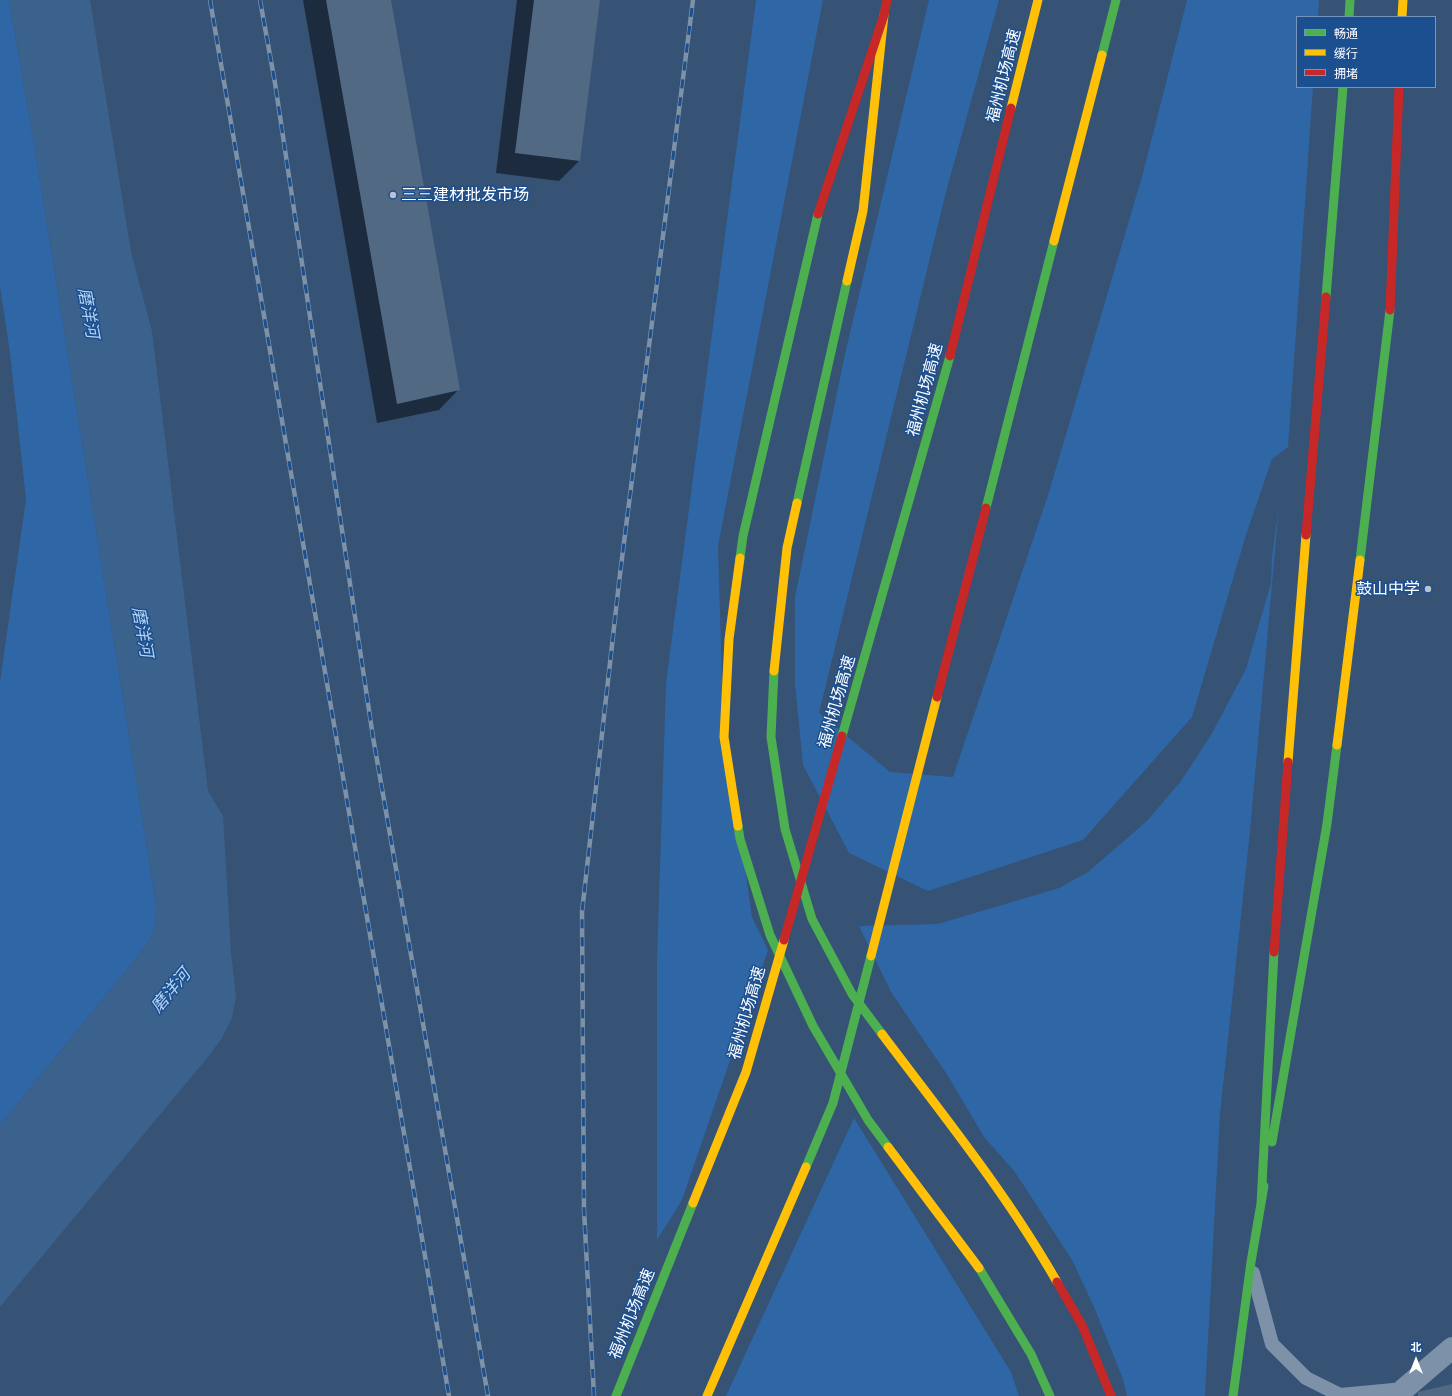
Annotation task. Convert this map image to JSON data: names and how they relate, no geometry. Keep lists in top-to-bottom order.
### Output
{
  "streets": {
    "main road": ["福州机场高速"]
  },
  "water": ["磨洋河"],
  "places": ["三三建材批发市场", "鼓山中学"],
  "legend": ["畅通", "缓行", "拥堵"],
  "north": "top"
}
